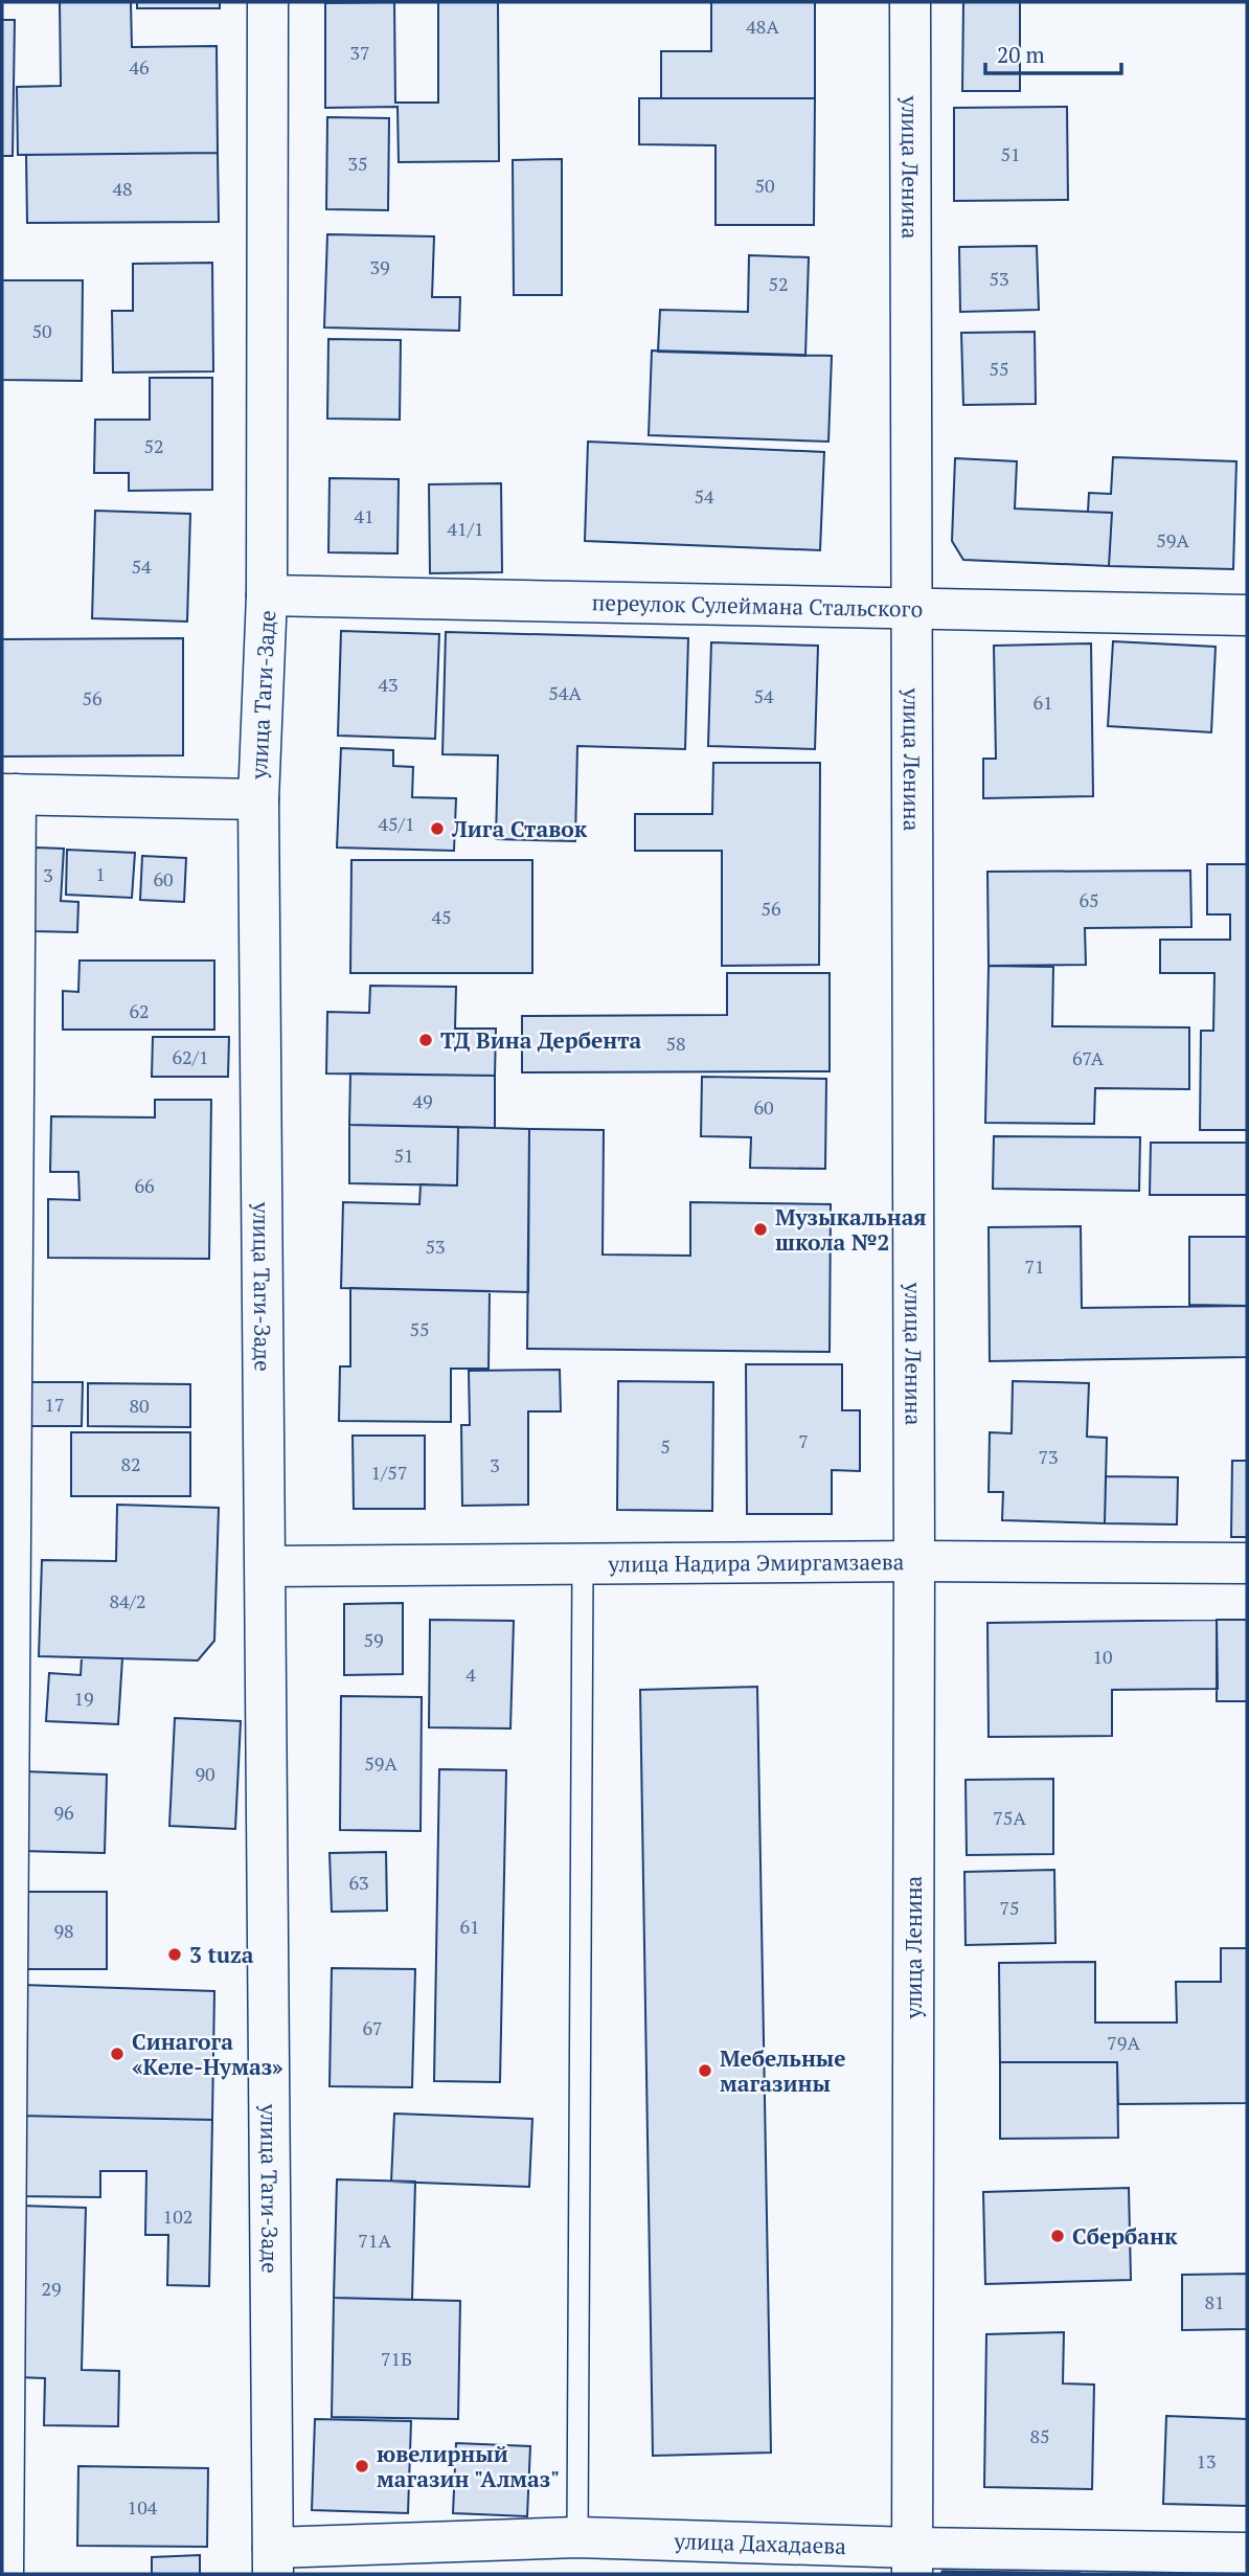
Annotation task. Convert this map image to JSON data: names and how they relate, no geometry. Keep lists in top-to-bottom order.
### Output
{
  "streets": {
    "street": [
      "улица Ленина",
      "переулок Сулеймана Стальского",
      "улица Таги-Заде",
      "улица Надира Эмиргамзаева",
      "улица Дахадаева"
    ]
  },
  "crossings": [
    ["улица Ленина", "переулок Сулеймана Стальского"],
    ["улица Ленина", "улица Надира Эмиргамзаева"],
    ["улица Ленина", "улица Дахадаева"],
    ["переулок Сулеймана Стальского", "улица Таги-Заде"],
    ["улица Таги-Заде", "улица Надира Эмиргамзаева"],
    ["улица Таги-Заде", "улица Дахадаева"]
  ],
  "places": [
    "Лига Ставок",
    "ТД Вина Дербента",
    "Музыкальная школа №2",
    "3 tuza",
    "Синагога «Келе-Нумаз»",
    "Мебельные магазины",
    "Сбербанк",
    "ювелирный магазин \"Алмаз\""
  ],
  "house_numbers": [
    "48А",
    "37",
    "46",
    "51",
    "35",
    "50",
    "48",
    "39",
    "53",
    "52",
    "50",
    "55",
    "52",
    "54",
    "41",
    "41/1",
    "59А",
    "54",
    "43",
    "54А",
    "54",
    "56",
    "61",
    "45/1",
    "1",
    "3",
    "60",
    "65",
    "56",
    "45",
    "62",
    "58",
    "62/1",
    "67А",
    "49",
    "60",
    "51",
    "66",
    "53",
    "71",
    "55",
    "17",
    "80",
    "7",
    "5",
    "73",
    "82",
    "3",
    "1/57",
    "84/2",
    "59",
    "10",
    "4",
    "19",
    "59А",
    "90",
    "96",
    "75А",
    "63",
    "75",
    "61",
    "98",
    "67",
    "79А",
    "102",
    "71А",
    "29",
    "81",
    "71Б",
    "85",
    "13",
    "104"
  ],
  "scale_bar": "20 m"
}
